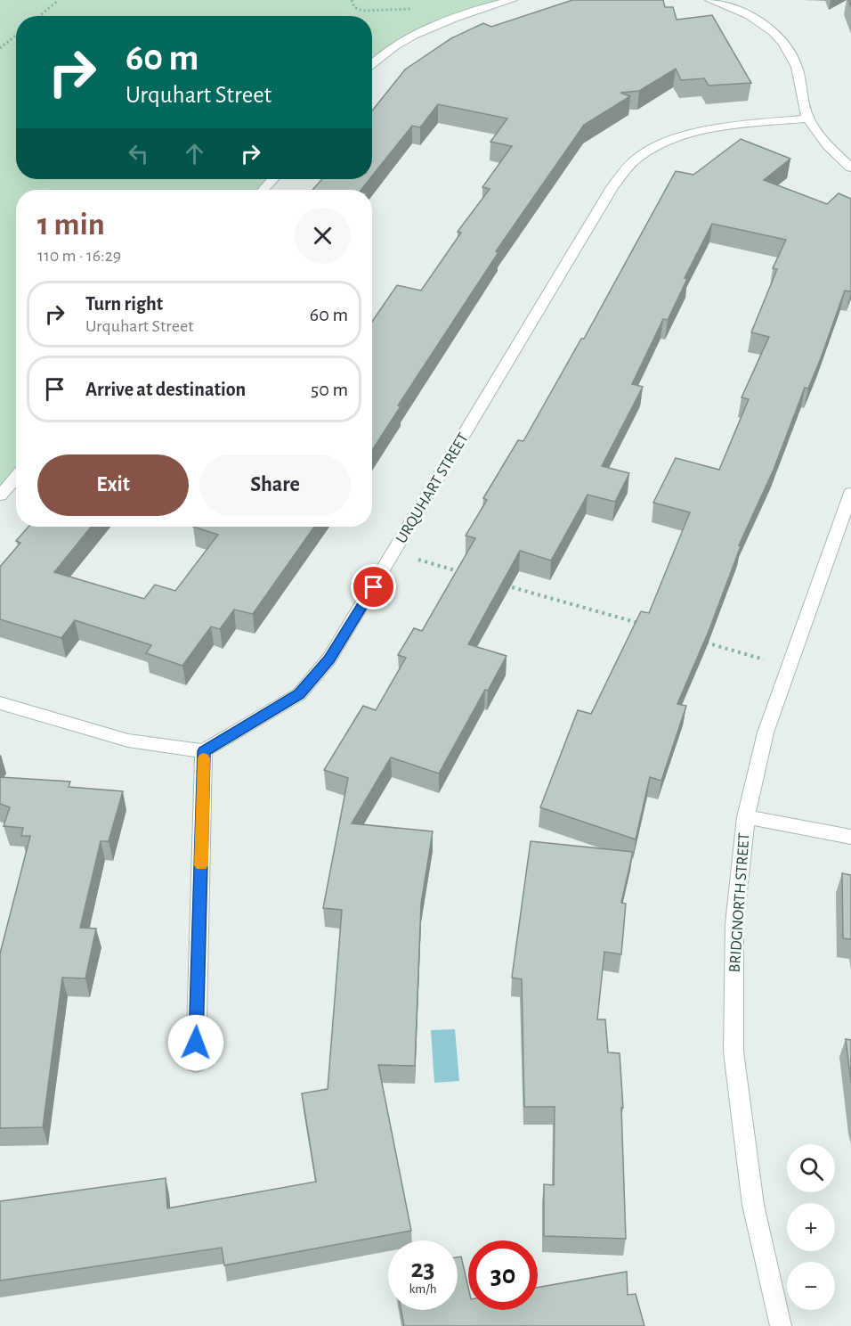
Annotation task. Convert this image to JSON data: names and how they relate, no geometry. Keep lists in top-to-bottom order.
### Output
{
  "streets": {
    "street": ["URQUHART STREET", "BRIDGNORTH STREET"]
  },
  "page": {
    "turn": ["60 m", "Urquhart Street"],
    "heading": ["1 min", "110 m · 16:29"],
    "list": [
      {
        "name": "Turn right",
        "note": "Urquhart Street",
        "value": "60 m"
      },
      {
        "name": "Arrive at destination",
        "value": "50 m"
      }
    ],
    "buttons": ["Exit", "Share"],
    "map_buttons": ["+", "−"],
    "speed": "23 km/h",
    "limit": "30"
  }
}
